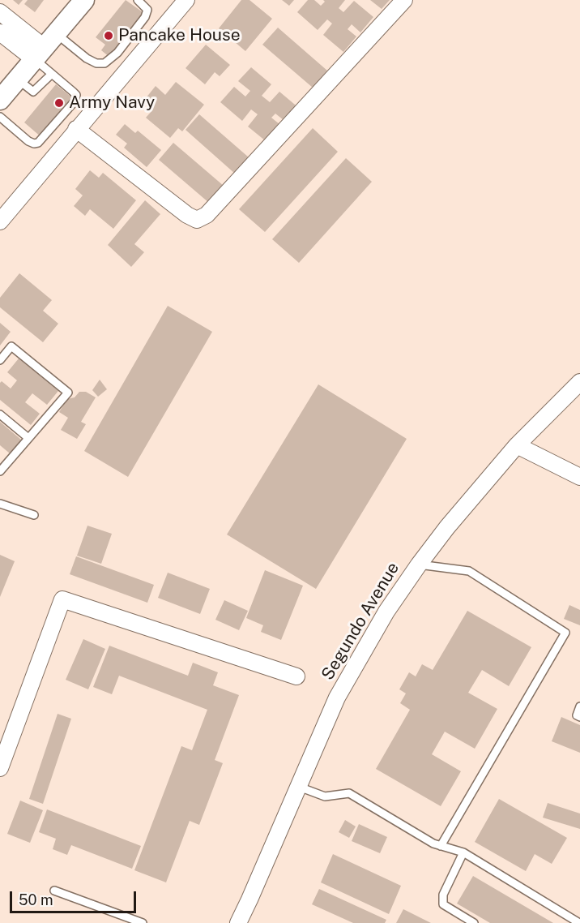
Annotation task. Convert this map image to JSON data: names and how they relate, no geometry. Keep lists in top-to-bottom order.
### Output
{
  "streets": {
    "street": ["Segundo Avenue"]
  },
  "places": ["Pancake House", "Army Navy"],
  "scale_bar": "50 m"
}
